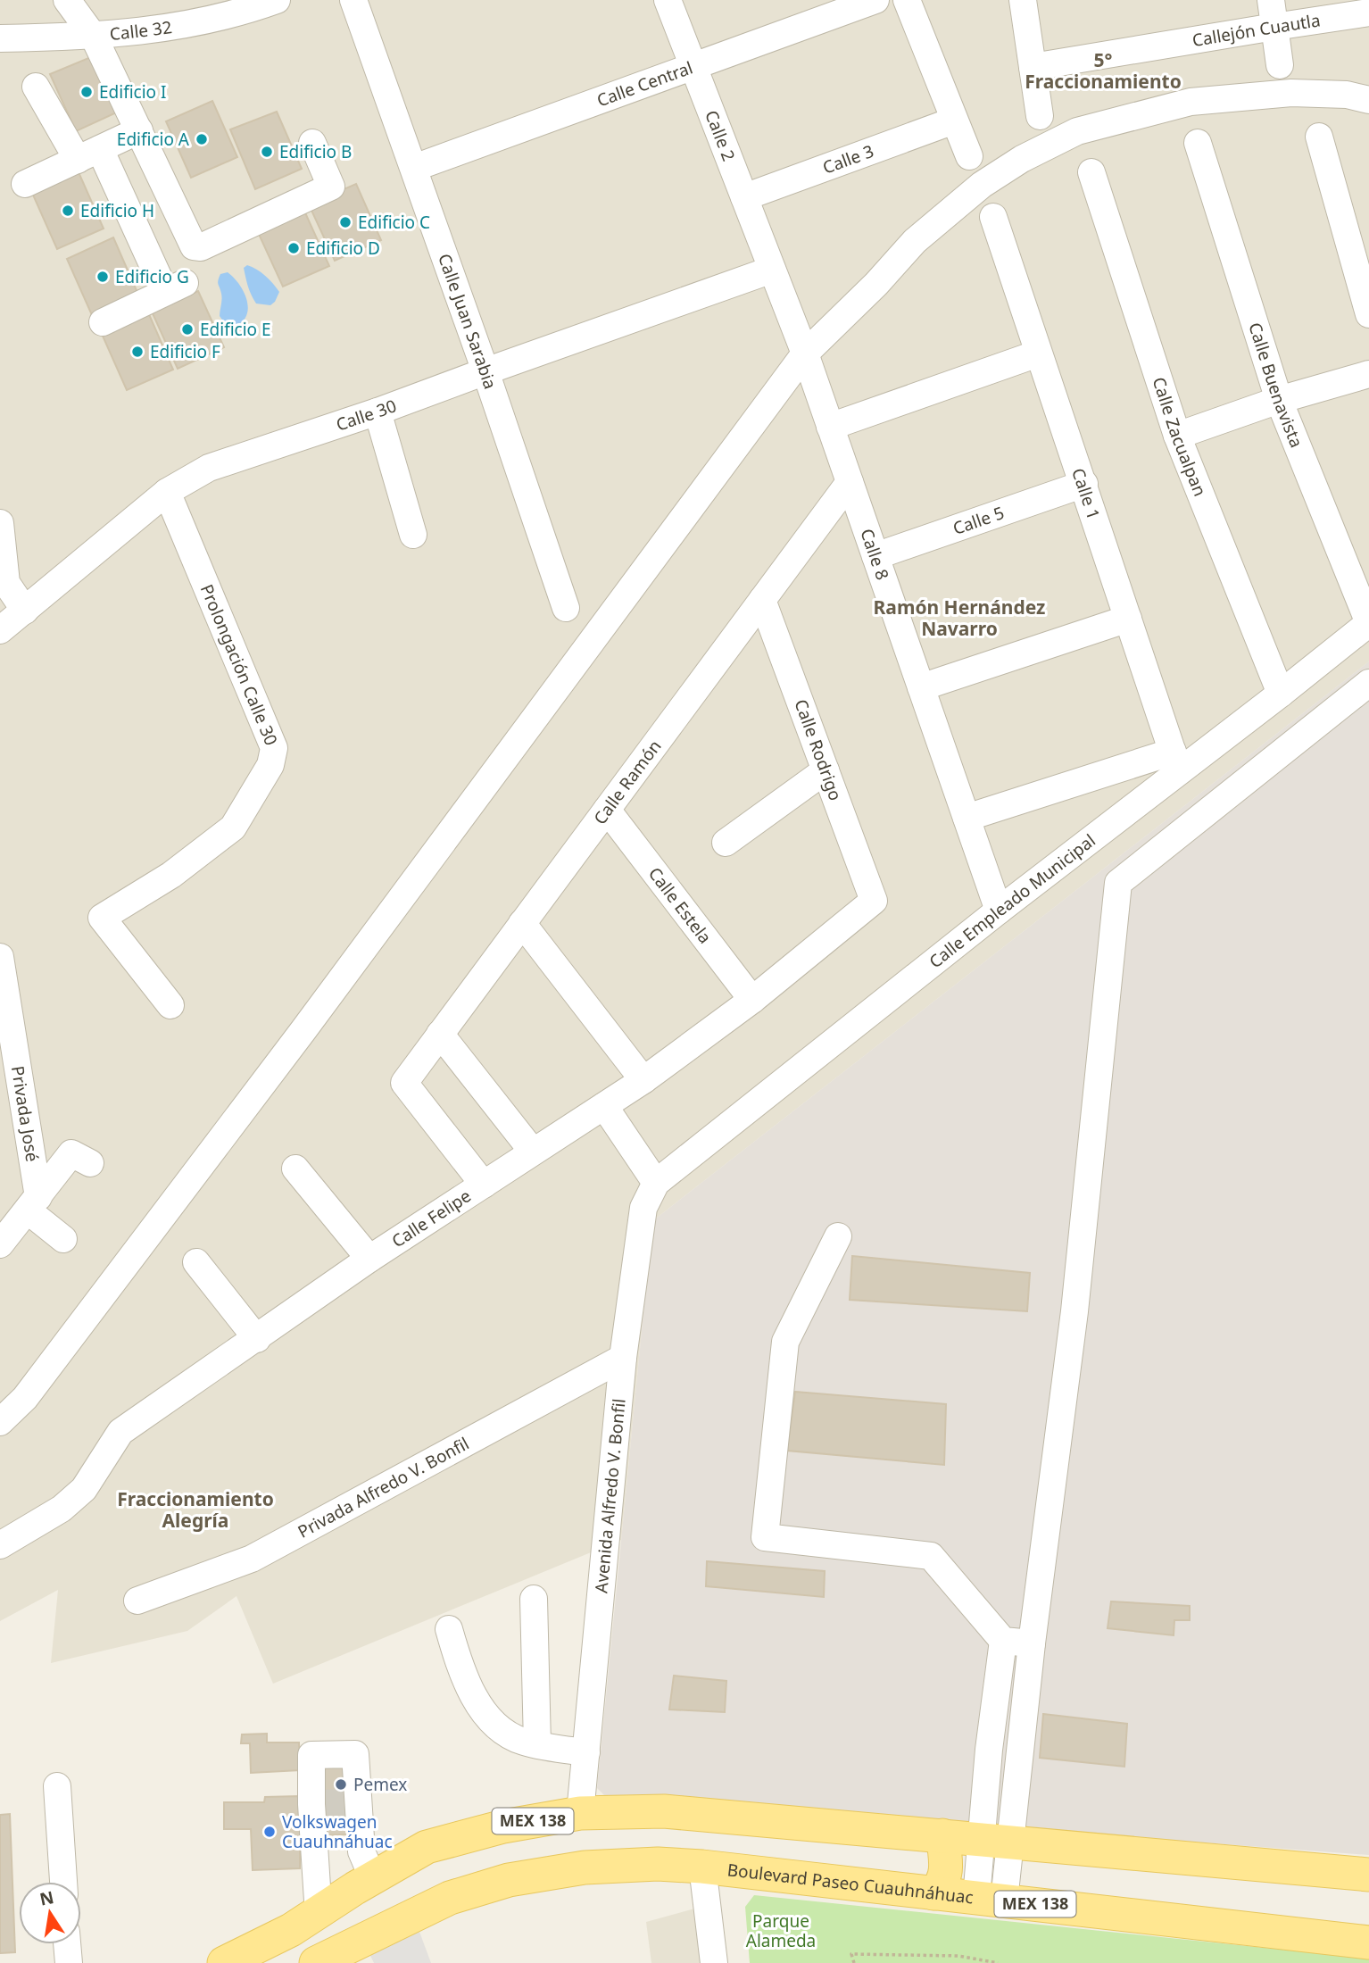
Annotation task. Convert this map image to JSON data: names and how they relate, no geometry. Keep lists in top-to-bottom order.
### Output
{
  "streets": {
    "main road": ["MEX 138", "Boulevard Paseo Cuauhnáhuac"],
    "street": [
      "Calle 32",
      "Callejón Cuautla",
      "Calle Central",
      "Calle 2",
      "Calle 3",
      "Calle Juan Sarabia",
      "Calle Buenavista",
      "Calle 30",
      "Calle Zacualpan",
      "Calle 1",
      "Calle 5",
      "Calle 8",
      "Prolongación Calle 30",
      "Calle Rodrigo",
      "Calle Ramón",
      "Calle Empleado Municipal",
      "Calle Estela",
      "Privada José",
      "Calle Felipe",
      "Privada Alfredo V. Bonfil",
      "Avenida Alfredo V. Bonfil"
    ]
  },
  "crossings": [
    ["Calle Central", "Calle 2"],
    ["Calle Central", "Calle Juan Sarabia"],
    ["Calle 2", "Calle 3"],
    ["Calle 2", "Calle 30"],
    ["Calle 2", "Calle 8"],
    ["Calle Juan Sarabia", "Calle 30"],
    ["Calle Buenavista", "Calle Empleado Municipal"],
    ["Calle 30", "Calle 8"],
    ["Calle 30", "Prolongación Calle 30"],
    ["Calle Zacualpan", "Calle Empleado Municipal"],
    ["Calle 1", "Calle 5"],
    ["Calle 1", "Calle Empleado Municipal"],
    ["Calle 5", "Calle 8"],
    ["Calle 8", "Calle Ramón"],
    ["Calle 8", "Calle Empleado Municipal"],
    ["Calle Rodrigo", "Calle Ramón"],
    ["Calle Rodrigo", "Calle Felipe"],
    ["Calle Ramón", "Calle Estela"],
    ["Calle Ramón", "Calle Felipe"],
    ["Calle Empleado Municipal", "Avenida Alfredo V. Bonfil"],
    ["Calle Estela", "Calle Felipe"],
    ["Privada Alfredo V. Bonfil", "Avenida Alfredo V. Bonfil"],
    ["Avenida Alfredo V. Bonfil", "MEX 138"]
  ],
  "districts": ["5° Fraccionamiento", "Ramón Hernández Navarro", "Fraccionamiento Alegría"],
  "parks": ["Parque Alameda"],
  "places": [
    "Edificio I",
    "Edificio A",
    "Edificio B",
    "Edificio H",
    "Edificio C",
    "Edificio D",
    "Edificio G",
    "Edificio E",
    "Edificio F",
    "Pemex",
    "Volkswagen Cuauhnáhuac"
  ],
  "north": "top"
}
